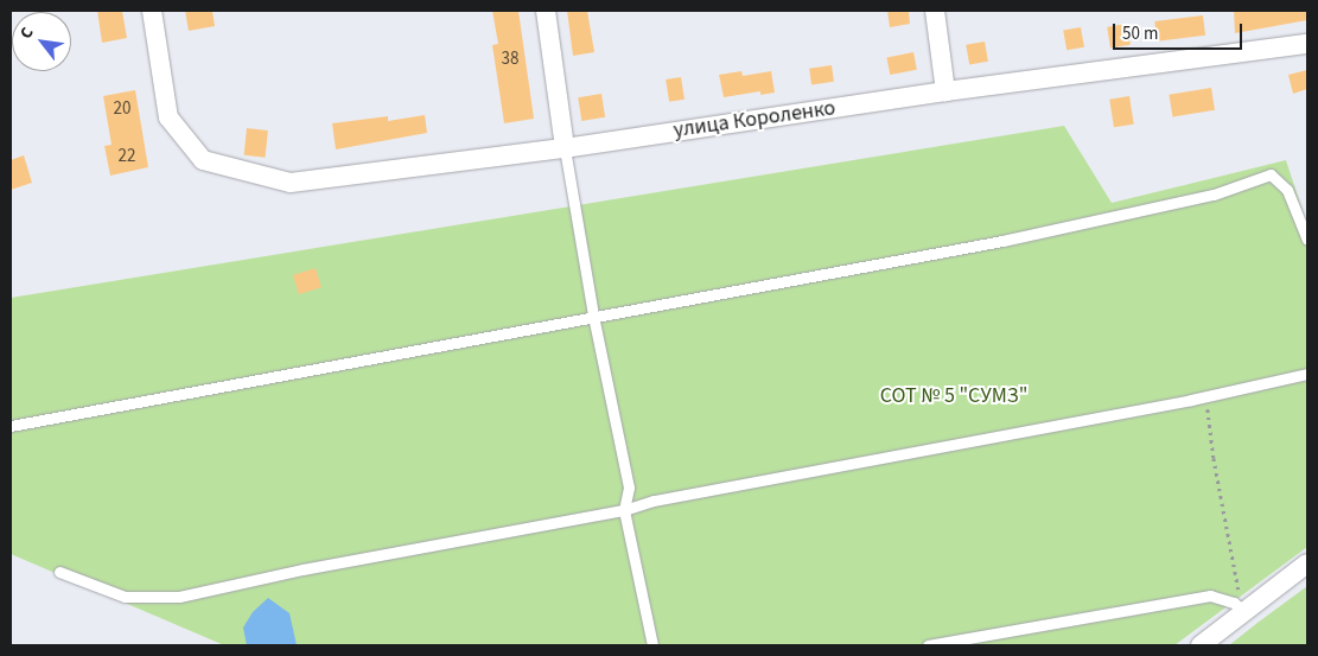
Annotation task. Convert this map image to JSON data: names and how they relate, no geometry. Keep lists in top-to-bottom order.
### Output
{
  "streets": {
    "street": ["улица Короленко"]
  },
  "parks": ["СОТ № 5 \"СУМЗ\""],
  "house_numbers": ["38", "20", "22"],
  "scale_bar": "50 m",
  "north": "top left"
}
